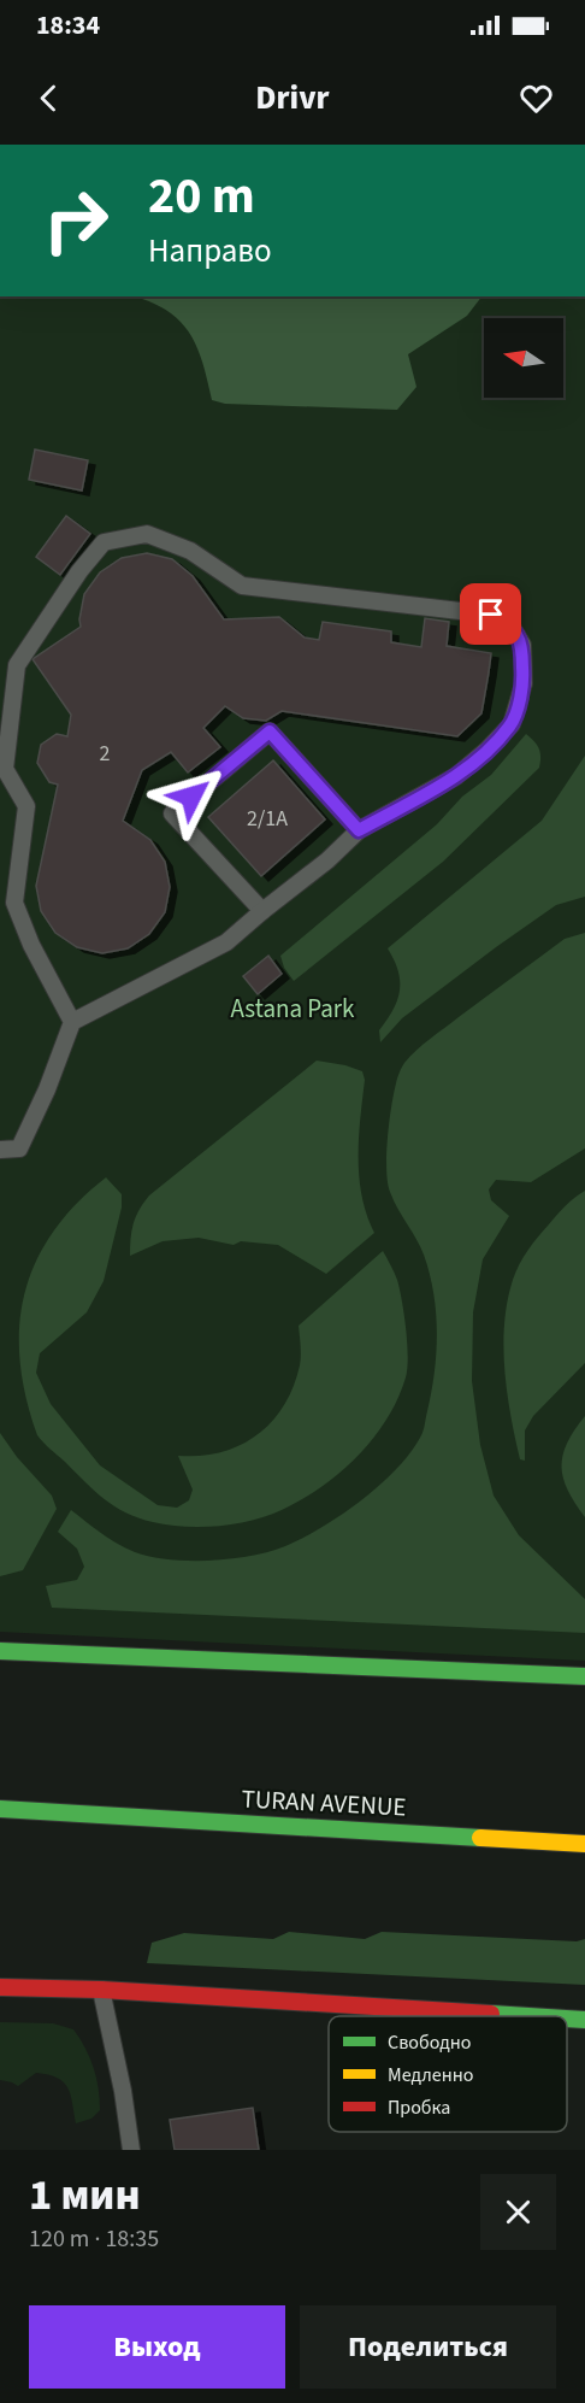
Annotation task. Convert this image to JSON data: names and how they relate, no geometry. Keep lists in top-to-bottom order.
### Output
{
  "streets": {
    "street": ["TURAN AVENUE"]
  },
  "parks": ["Astana Park"],
  "house_numbers": ["2", "2/1А"],
  "legend": ["Свободно", "Медленно", "Пробка"],
  "north": "left",
  "page": {
    "status": "18:34",
    "header": "Drivr",
    "turn": ["20 m", "Направо"],
    "heading": ["1 мин", "120 m · 18:35"],
    "buttons": ["Выход", "Поделиться"]
  }
}
